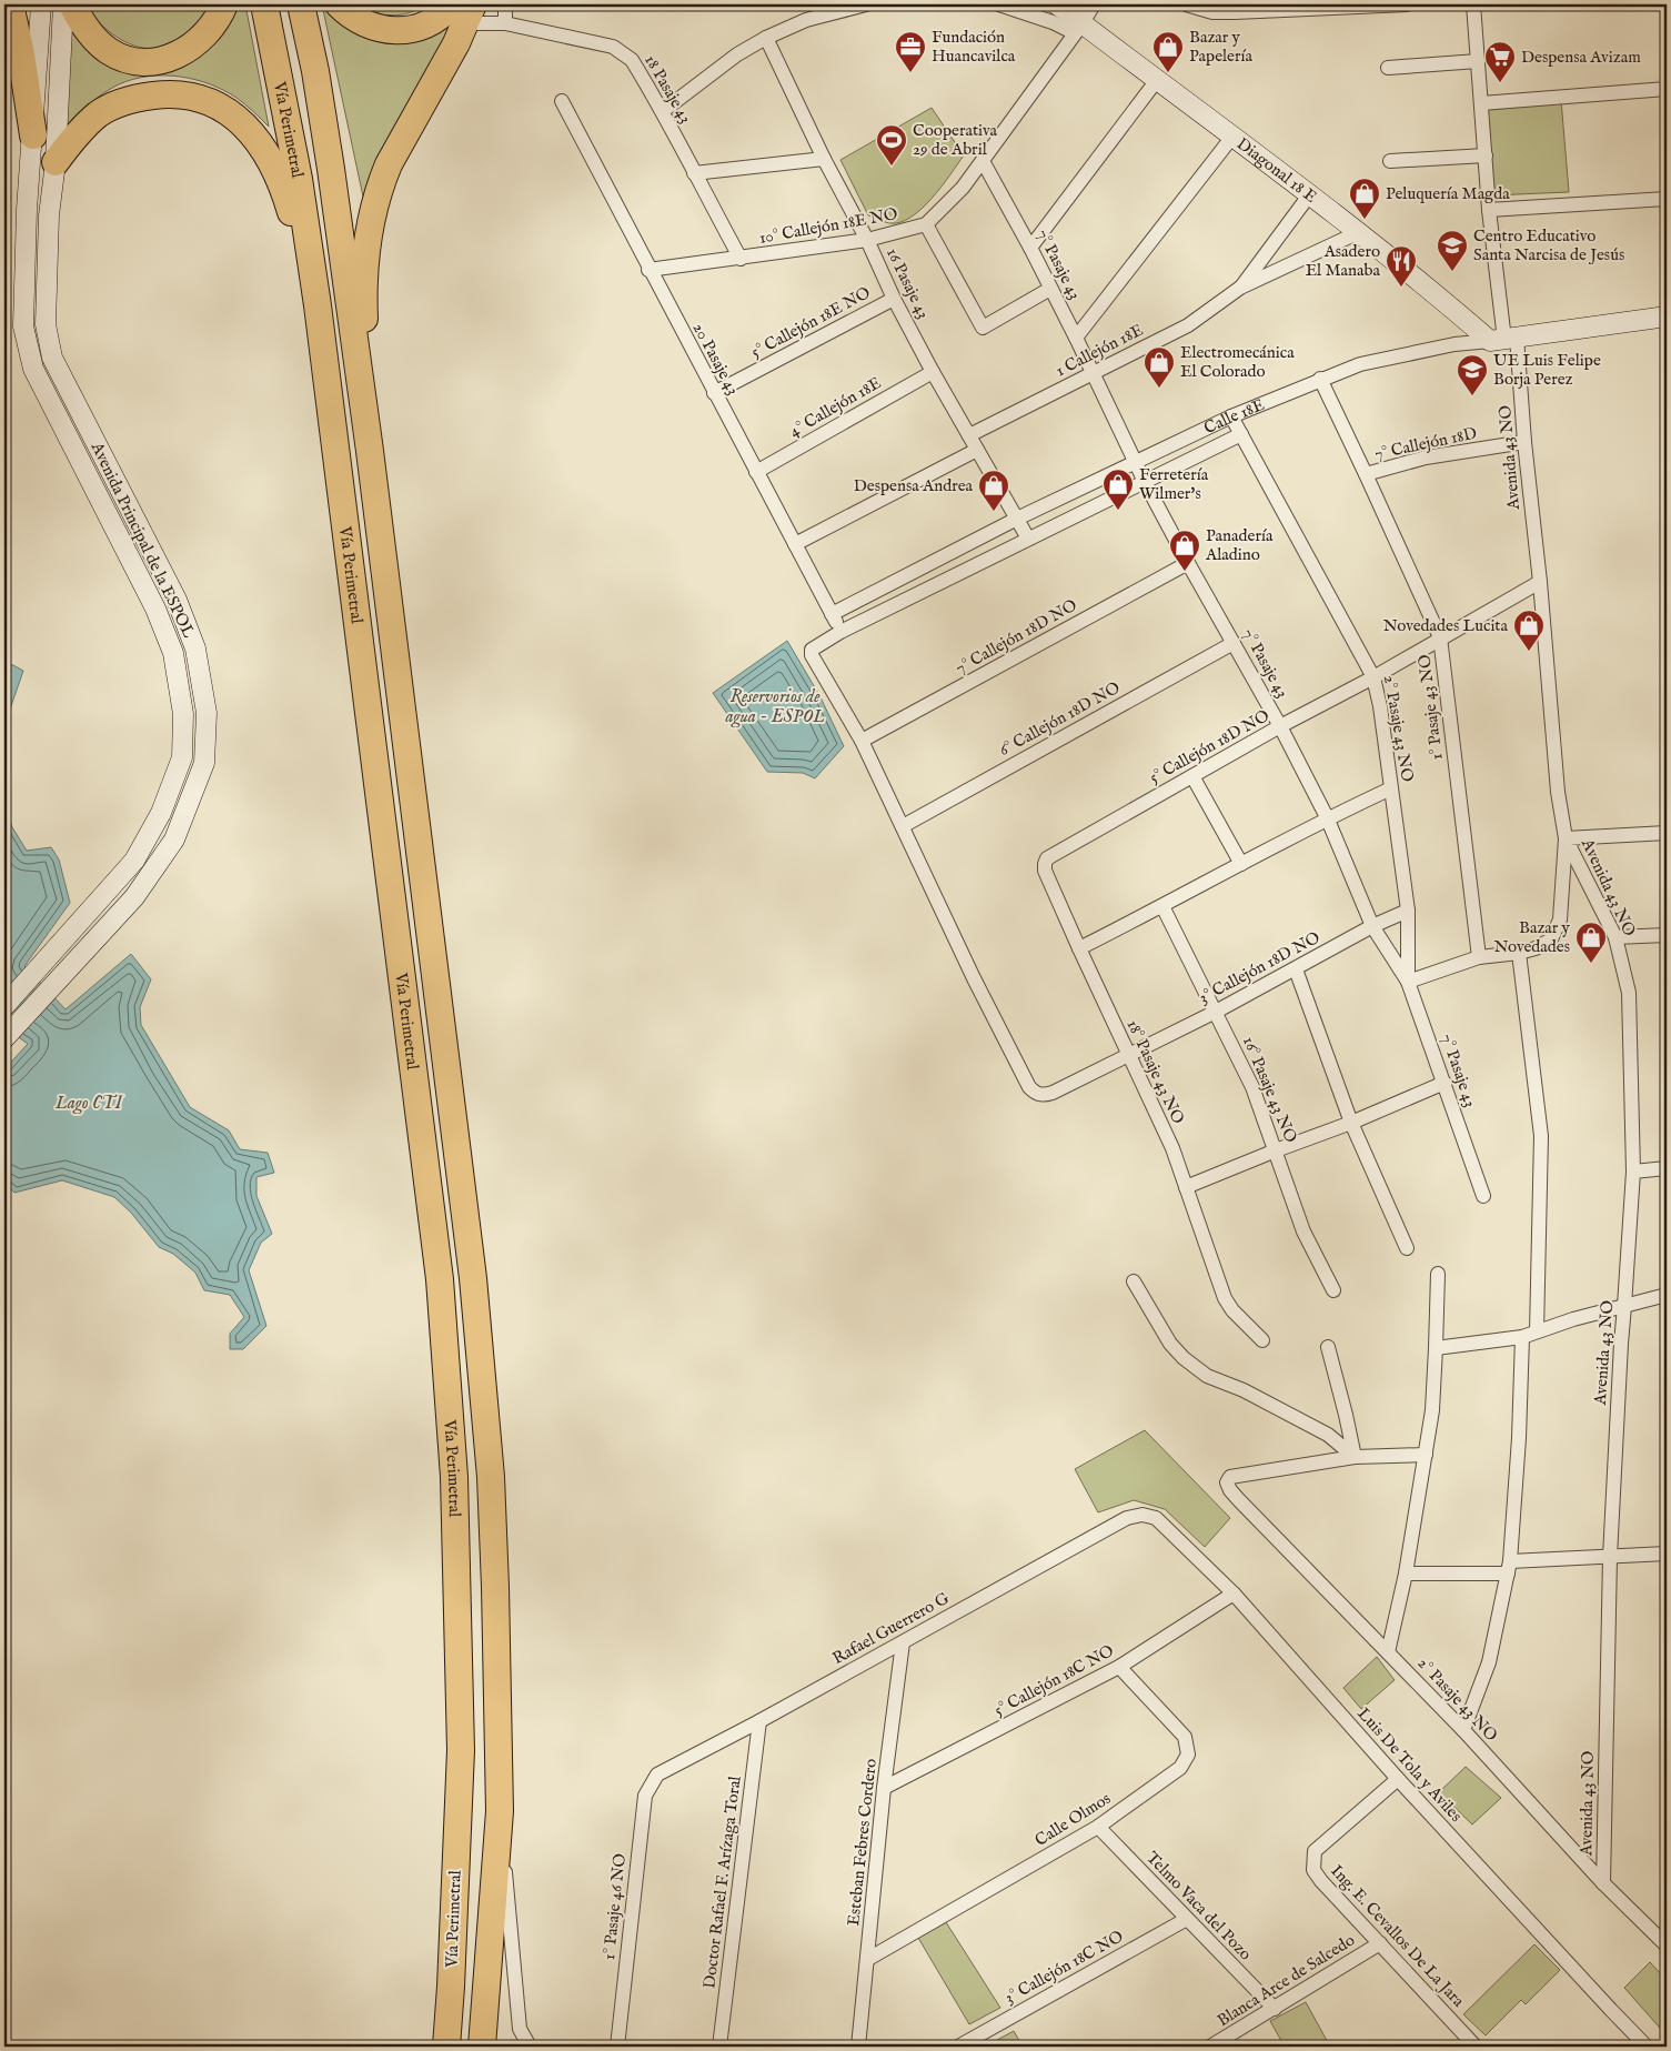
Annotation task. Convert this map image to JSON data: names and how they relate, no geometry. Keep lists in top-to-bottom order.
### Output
{
  "streets": {
    "highway": ["Vía Perimetral"],
    "main road": ["Diagonal 18 E", "Calle 18E", "Avenida Principal de la ESPOL"],
    "street": [
      "18 Pasaje 43",
      "10° Callejón 18E NO",
      "7° Pasaje 43",
      "16 Pasaje 43",
      "5° Callejón 18E NO",
      "1 Callejón 18E",
      "20 Pasaje 43",
      "4° Callejón 18E",
      "7° Callejón 18D",
      "Avenida 43 NO",
      "7° Callejón 18D NO",
      "1° Pasaje 43 NO",
      "6° Callejón 18D NO",
      "2° Pasaje 43 NO",
      "5° Callejón 18D NO",
      "3° Callejón 18D NO",
      "18° Pasaje 43 NO",
      "16° Pasaje 43 NO",
      "Rafael Guerrero G",
      "5° Callejón 18C NO",
      "Luis De Tola y Aviles",
      "Calle Olmos",
      "Esteban Febres Cordero",
      "Doctor Rafael F. Arízaga Toral",
      "Telmo Vaca del Pozo",
      "1° Pasaje 46 NO",
      "Ing. E. Cevallos De La Jara",
      "3° Callejón 18C NO",
      "Blanca Arce de Salcedo"
    ]
  },
  "crossings": [
    ["18 Pasaje 43", "10° Callejón 18E NO"],
    ["Diagonal 18 E", "1 Callejón 18E"],
    ["Diagonal 18 E", "Calle 18E"],
    ["Diagonal 18 E", "Avenida 43 NO"],
    ["10° Callejón 18E NO", "16 Pasaje 43"],
    ["10° Callejón 18E NO", "20 Pasaje 43"],
    ["7° Pasaje 43", "1 Callejón 18E"],
    ["7° Pasaje 43", "Calle 18E"],
    ["7° Pasaje 43", "Avenida 43 NO"],
    ["7° Pasaje 43", "7° Callejón 18D NO"],
    ["7° Pasaje 43", "6° Callejón 18D NO"],
    ["7° Pasaje 43", "2° Pasaje 43 NO"],
    ["7° Pasaje 43", "5° Callejón 18D NO"],
    ["7° Pasaje 43", "3° Callejón 18D NO"],
    ["16 Pasaje 43", "5° Callejón 18E NO"],
    ["16 Pasaje 43", "1 Callejón 18E"],
    ["16 Pasaje 43", "4° Callejón 18E"],
    ["16 Pasaje 43", "Calle 18E"],
    ["5° Callejón 18E NO", "20 Pasaje 43"],
    ["20 Pasaje 43", "4° Callejón 18E"],
    ["20 Pasaje 43", "Calle 18E"],
    ["Calle 18E", "Avenida 43 NO"],
    ["Calle 18E", "1° Pasaje 43 NO"],
    ["Calle 18E", "2° Pasaje 43 NO"],
    ["7° Callejón 18D", "Avenida 43 NO"],
    ["7° Callejón 18D", "1° Pasaje 43 NO"],
    ["Avenida 43 NO", "1° Pasaje 43 NO"],
    ["Avenida 43 NO", "2° Pasaje 43 NO"],
    ["Avenida 43 NO", "5° Callejón 18D NO"],
    ["1° Pasaje 43 NO", "5° Callejón 18D NO"],
    ["6° Callejón 18D NO", "3° Callejón 18D NO"],
    ["2° Pasaje 43 NO", "5° Callejón 18D NO"],
    ["2° Pasaje 43 NO", "3° Callejón 18D NO"],
    ["5° Callejón 18D NO", "18° Pasaje 43 NO"],
    ["3° Callejón 18D NO", "18° Pasaje 43 NO"],
    ["3° Callejón 18D NO", "16° Pasaje 43 NO"],
    ["Rafael Guerrero G", "Luis De Tola y Aviles"],
    ["Rafael Guerrero G", "Esteban Febres Cordero"],
    ["Rafael Guerrero G", "Doctor Rafael F. Arízaga Toral"],
    ["Rafael Guerrero G", "1° Pasaje 46 NO"],
    ["5° Callejón 18C NO", "Luis De Tola y Aviles"],
    ["5° Callejón 18C NO", "Calle Olmos"],
    ["5° Callejón 18C NO", "Esteban Febres Cordero"],
    ["Luis De Tola y Aviles", "Ing. E. Cevallos De La Jara"],
    ["Calle Olmos", "Esteban Febres Cordero"],
    ["Calle Olmos", "Telmo Vaca del Pozo"],
    ["Telmo Vaca del Pozo", "3° Callejón 18C NO"],
    ["Telmo Vaca del Pozo", "Blanca Arce de Salcedo"],
    ["Ing. E. Cevallos De La Jara", "Blanca Arce de Salcedo"]
  ],
  "water": ["Reservorios de agua - ESPOL", "Lago CTI"],
  "places": {
    "office": ["Fundación Huancavilca"],
    "shop": [
      "Bazar y Papelería",
      "Peluquería Magda",
      "Electromecánica El Colorado",
      "Ferretería Wilmer's",
      "Despensa Andrea",
      "Panadería Aladino",
      "Novedades Lucita",
      "Bazar y Novedades"
    ],
    "supermarket": ["Despensa Avizam"],
    "sports": ["Cooperativa 29 de Abril"],
    "school or university": ["Centro Educativo Santa Narcisa de Jesús", "UE Luis Felipe Borja Perez"],
    "restaurant": ["Asadero El Manaba"]
  }
}
